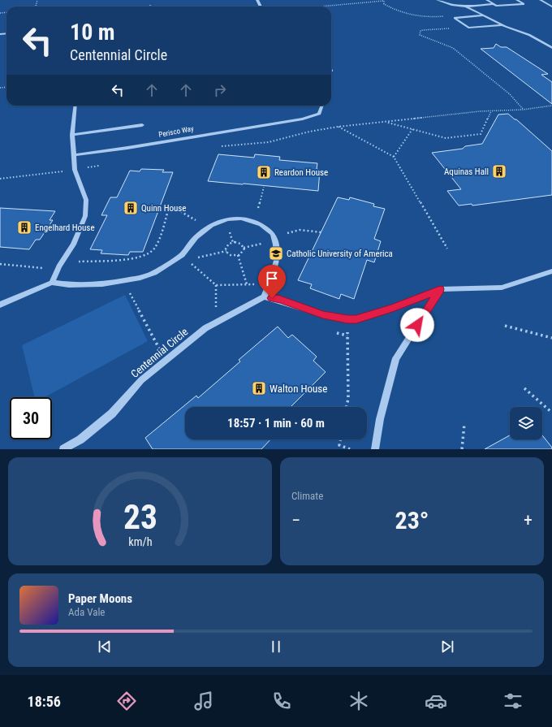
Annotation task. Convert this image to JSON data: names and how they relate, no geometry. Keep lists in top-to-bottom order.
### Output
{
  "streets": {
    "street": ["Perisco Way", "Centennial Circle"]
  },
  "places": {
    "building": [
      "Aquinas Hall",
      "Reardon House",
      "Quinn House",
      "Engelhard House",
      "Walton House"
    ],
    "school or university": ["Catholic University of America"]
  },
  "page": {
    "turn": ["10 m", "Centennial Circle"],
    "limit": "30",
    "trip": "18:57 · 1 min · 60 m",
    "tile": "Climate",
    "heat": ["−", "23°", "+"],
    "song": ["Paper Moons", "Ada Vale"],
    "tabs": "18:56",
    "gauge": ["23", "km/h"]
  }
}
